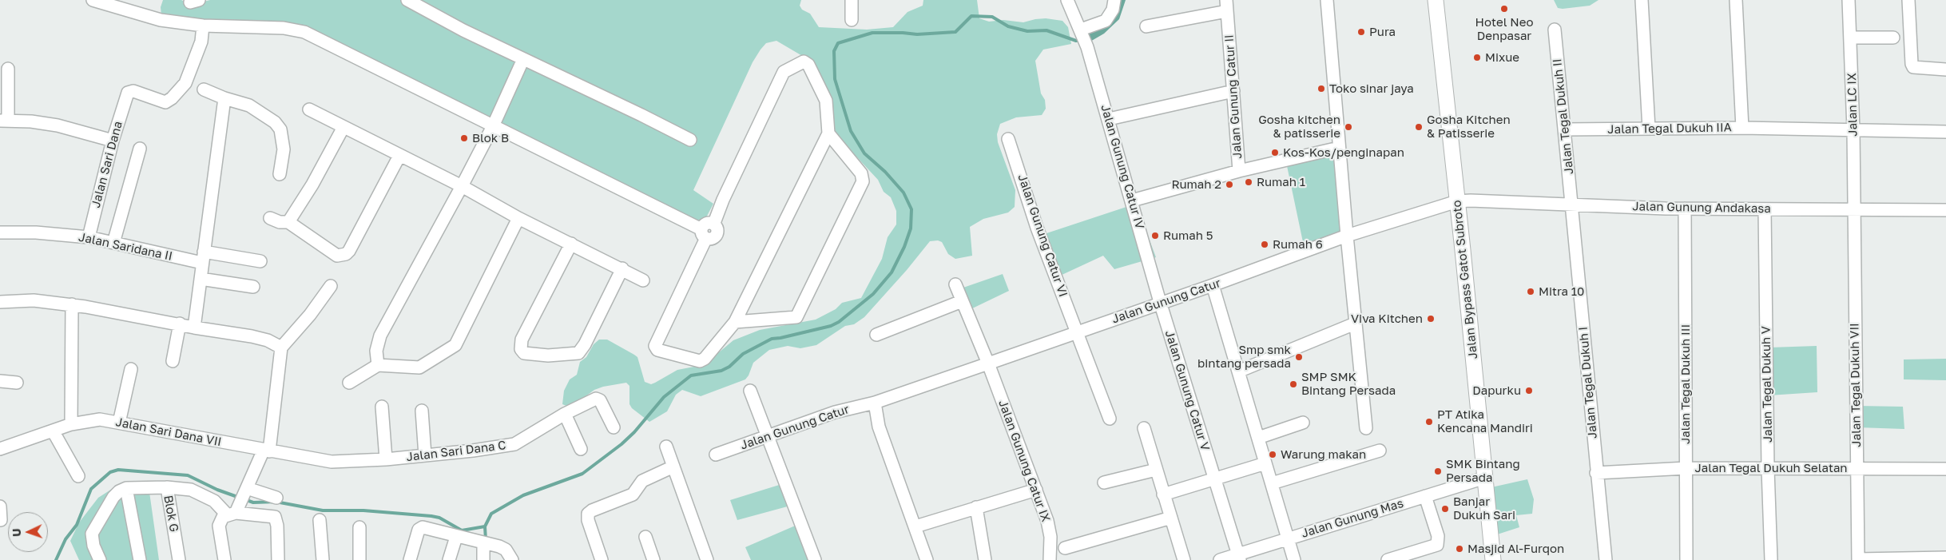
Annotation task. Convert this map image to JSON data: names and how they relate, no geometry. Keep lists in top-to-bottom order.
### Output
{
  "streets": {
    "main road": ["Jalan Bypass Gatot Subroto"],
    "street": [
      "Jalan Gunung Catur II",
      "Jalan LC IX",
      "Jalan Tegal Dukuh II",
      "Jalan Tegal Dukuh IIA",
      "Jalan Sari Dana",
      "Jalan Gunung Catur IV",
      "Jalan Gunung Andakasa",
      "Jalan Gunung Catur VI",
      "Jalan Saridana II",
      "Jalan Gunung Catur",
      "Jalan Tegal Dukuh I",
      "Jalan Tegal Dukuh III",
      "Jalan Tegal Dukuh V",
      "Jalan Tegal Dukuh VII",
      "Jalan Gunung Catur V",
      "Jalan Sari Dana VII",
      "Jalan Sari Dana C",
      "Jalan Gunung Catur IX",
      "Jalan Tegal Dukuh Selatan",
      "Blok G",
      "Jalan Gunung Mas"
    ]
  },
  "crossings": [
    ["Jalan LC IX", "Jalan Gunung Andakasa"],
    ["Jalan LC IX", "Jalan Tegal Dukuh VII"],
    ["Jalan Tegal Dukuh II", "Jalan Tegal Dukuh IIA"],
    ["Jalan Tegal Dukuh II", "Jalan Gunung Andakasa"],
    ["Jalan Tegal Dukuh II", "Jalan Tegal Dukuh I"],
    ["Jalan Sari Dana", "Jalan Saridana II"],
    ["Jalan Gunung Catur IV", "Jalan Gunung Catur"],
    ["Jalan Gunung Catur IV", "Jalan Gunung Catur V"],
    ["Jalan Gunung Andakasa", "Jalan Bypass Gatot Subroto"],
    ["Jalan Gunung Andakasa", "Jalan Gunung Catur"],
    ["Jalan Gunung Andakasa", "Jalan Tegal Dukuh I"],
    ["Jalan Gunung Andakasa", "Jalan Tegal Dukuh III"],
    ["Jalan Gunung Andakasa", "Jalan Tegal Dukuh V"],
    ["Jalan Gunung Andakasa", "Jalan Tegal Dukuh VII"],
    ["Jalan Gunung Catur VI", "Jalan Gunung Catur"],
    ["Jalan Bypass Gatot Subroto", "Jalan Gunung Catur"],
    ["Jalan Bypass Gatot Subroto", "Jalan Gunung Mas"],
    ["Jalan Gunung Catur", "Jalan Gunung Catur V"],
    ["Jalan Gunung Catur", "Jalan Gunung Catur IX"],
    ["Jalan Tegal Dukuh I", "Jalan Tegal Dukuh Selatan"],
    ["Jalan Tegal Dukuh III", "Jalan Tegal Dukuh Selatan"],
    ["Jalan Tegal Dukuh V", "Jalan Tegal Dukuh Selatan"],
    ["Jalan Tegal Dukuh VII", "Jalan Tegal Dukuh Selatan"],
    ["Jalan Gunung Catur V", "Jalan Gunung Mas"],
    ["Jalan Sari Dana VII", "Jalan Sari Dana C"]
  ],
  "places": [
    "Hotel Neo Denpasar",
    "Pura",
    "Mixue",
    "Toko sinar jaya",
    "Gosha kitchen & patisserie",
    "Gosha Kitchen & Patisserie",
    "Blok B",
    "Kos-Kos/penginapan",
    "Rumah 1",
    "Rumah 2",
    "Rumah 5",
    "Rumah 6",
    "Mitra 10",
    "Viva Kitchen",
    "Smp smk bintang persada",
    "SMP SMK Bintang Persada",
    "Dapurku",
    "PT Atika Kencana Mandiri",
    "Warung makan",
    "SMK Bintang Persada",
    "Banjar Dukuh Sari",
    "Masjid Al-Furqon"
  ],
  "north": "left"
}
